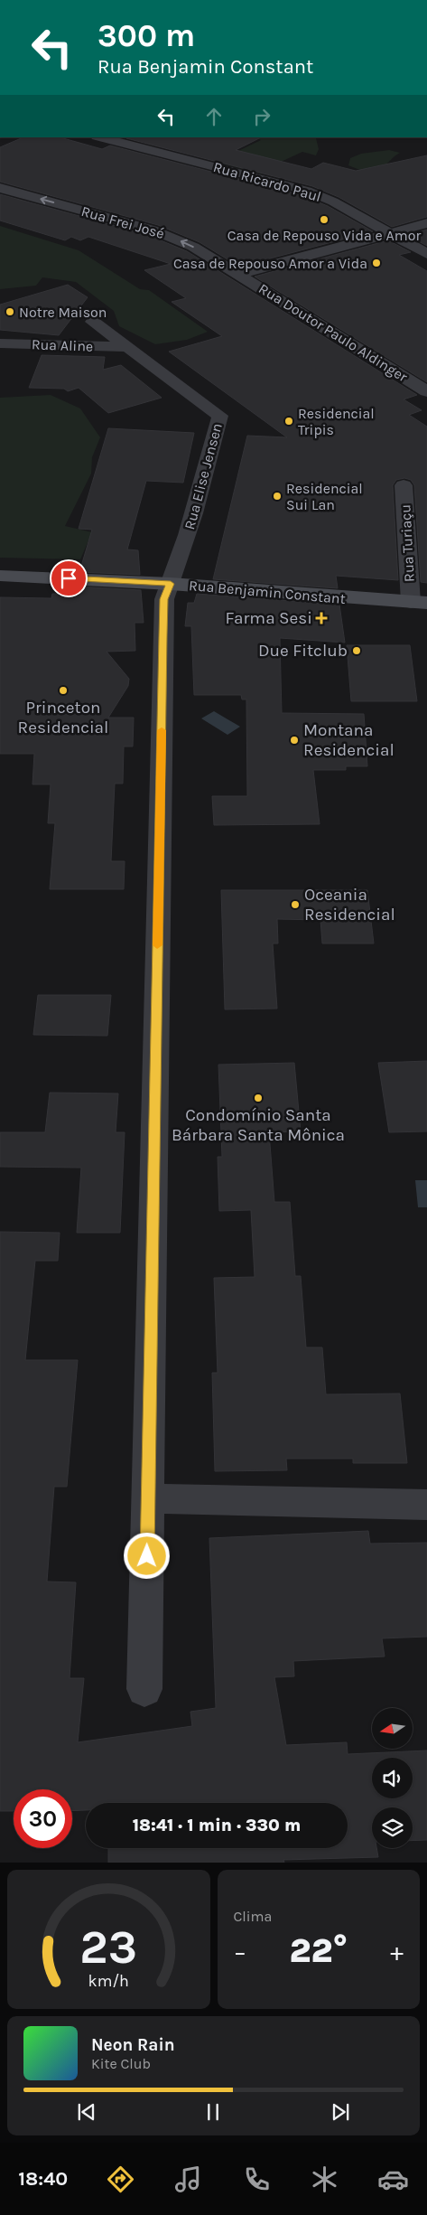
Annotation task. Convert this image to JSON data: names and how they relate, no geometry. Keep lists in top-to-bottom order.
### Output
{
  "streets": {
    "main road": ["Rua Benjamin Constant"],
    "street": [
      "Rua Ricardo Paul",
      "Rua Frei José",
      "Rua Doutor Paulo Aldinger",
      "Rua Aline",
      "Rua Elise Jensen",
      "Rua Turiaçu"
    ]
  },
  "crossings": [
    ["Rua Frei José", "Rua Doutor Paulo Aldinger"],
    ["Rua Aline", "Rua Elise Jensen"],
    ["Rua Elise Jensen", "Rua Benjamin Constant"],
    ["Rua Turiaçu", "Rua Benjamin Constant"]
  ],
  "one_way": ["Rua Frei José"],
  "places": {
    "other": [
      "Casa de Repouso Vida e Amor",
      "Casa de Repouso Amor a Vida",
      "Notre Maison",
      "Residencial Tripis",
      "Residencial Sui Lan",
      "Due Fitclub",
      "Princeton Residencial",
      "Montana Residencial",
      "Oceania Residencial",
      "Condomínio Santa Bárbara Santa Mônica"
    ],
    "health": ["Farma Sesi"]
  },
  "north": "left",
  "page": {
    "turn": ["300 m", "Rua Benjamin Constant"],
    "limit": "30",
    "trip": "18:41 · 1 min · 330 m",
    "tile": "Clima",
    "heat": ["−", "22°", "+"],
    "song": ["Neon Rain", "Kite Club"],
    "tabs": "18:40",
    "gauge": ["23", "km/h"]
  }
}
